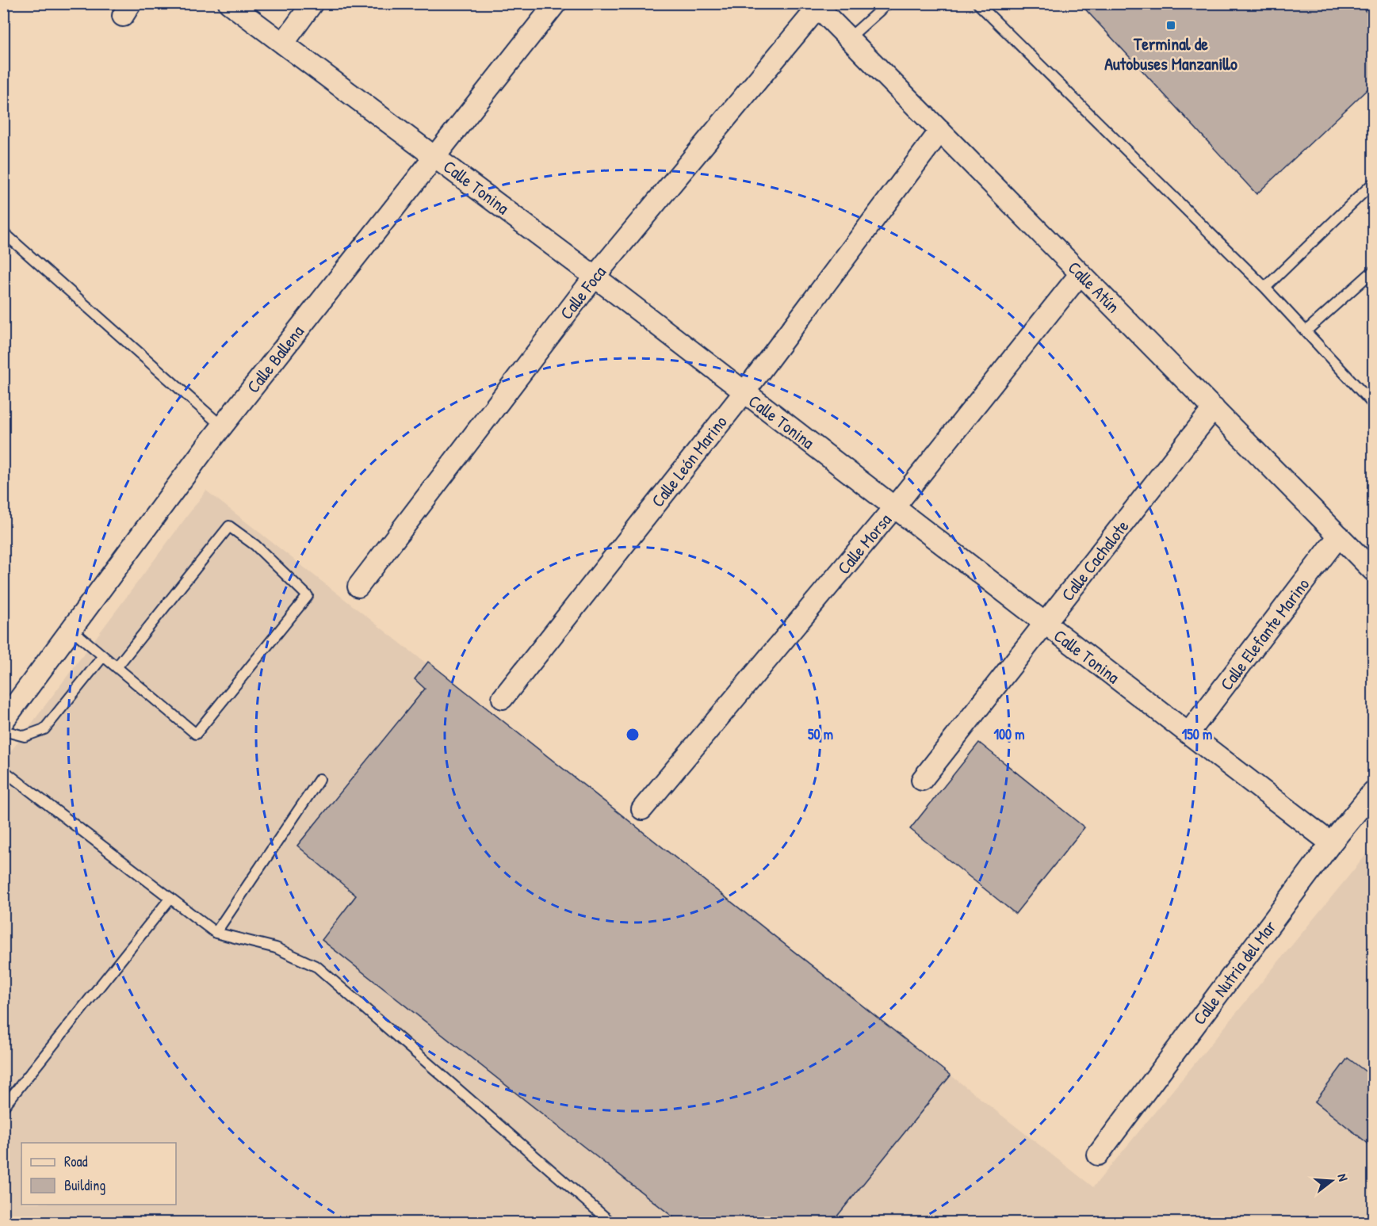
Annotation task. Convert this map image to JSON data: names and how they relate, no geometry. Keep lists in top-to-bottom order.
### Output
{
  "streets": {
    "street": [
      "Calle Tonina",
      "Calle Atún",
      "Calle Foca",
      "Calle Ballena",
      "Calle León Marino",
      "Calle Morsa",
      "Calle Cachalote",
      "Calle Elefante Marino",
      "Calle Nutria del Mar"
    ]
  },
  "crossings": [
    ["Calle Tonina", "Calle Foca"],
    ["Calle Tonina", "Calle Ballena"],
    ["Calle Tonina", "Calle León Marino"],
    ["Calle Tonina", "Calle Morsa"],
    ["Calle Tonina", "Calle Cachalote"],
    ["Calle Tonina", "Calle Elefante Marino"],
    ["Calle Tonina", "Calle Nutria del Mar"],
    ["Calle Atún", "Calle Foca"],
    ["Calle Atún", "Calle León Marino"],
    ["Calle Atún", "Calle Morsa"],
    ["Calle Atún", "Calle Cachalote"],
    ["Calle Atún", "Calle Elefante Marino"]
  ],
  "places": {
    "transit": ["Terminal de Autobuses Manzanillo"]
  },
  "legend": ["Road", "Building"],
  "north": "right",
  "rings": ["50 m", "100 m", "150 m"]
}
